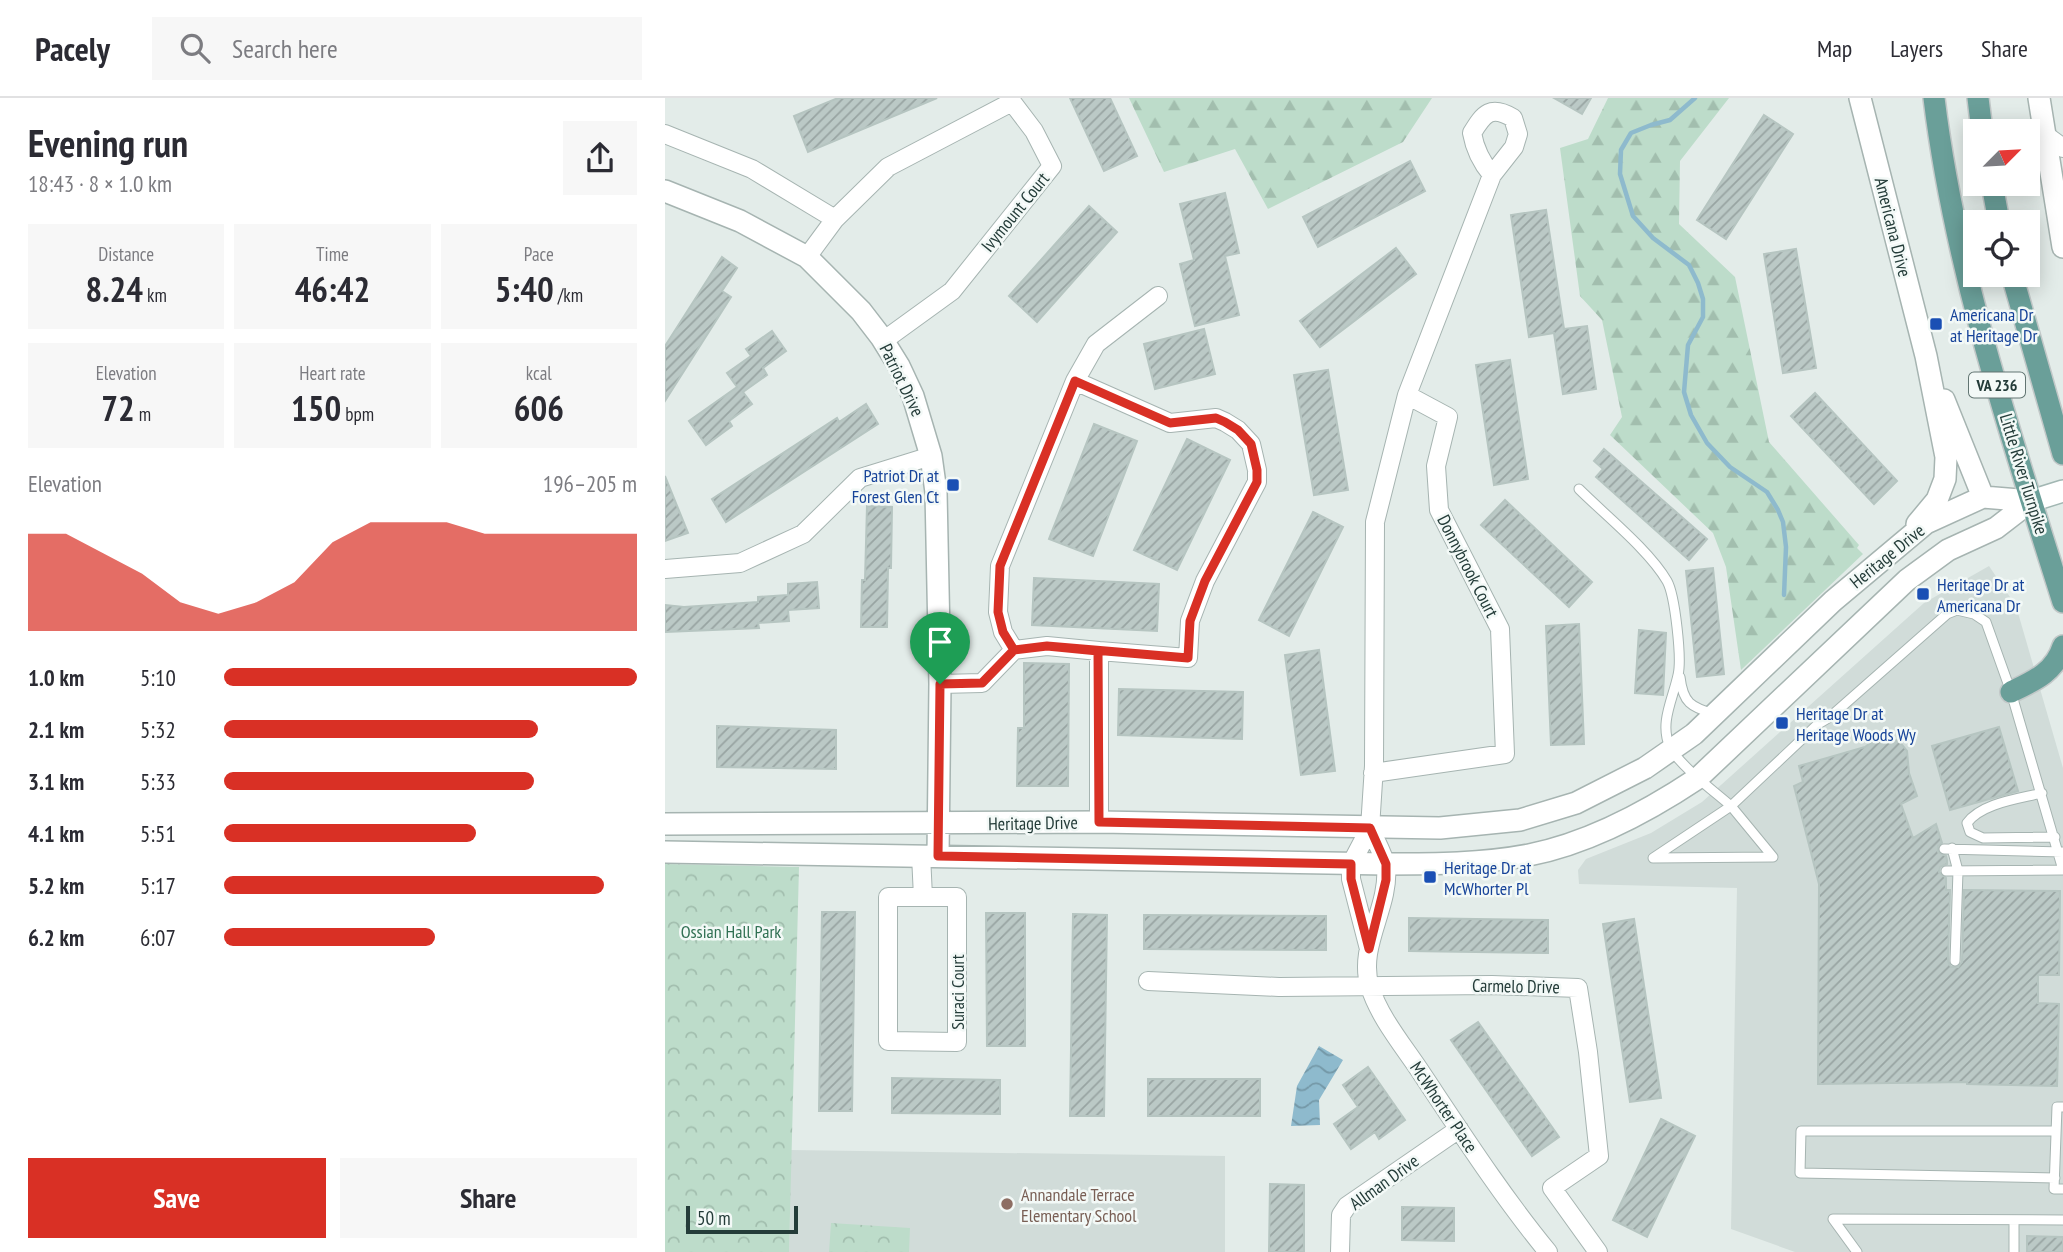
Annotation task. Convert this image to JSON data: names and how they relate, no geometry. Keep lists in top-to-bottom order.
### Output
{
  "streets": {
    "main road": ["VA 236", "Little River Turnpike"],
    "street": [
      "Ivymount Court",
      "Americana Drive",
      "Patriot Drive",
      "Heritage Drive",
      "Donnybrook Court",
      "Carmelo Drive",
      "Suraci Court",
      "McWhorter Place",
      "Allman Drive"
    ]
  },
  "crossings": [
    ["Ivymount Court", "Patriot Drive"],
    ["Americana Drive", "Heritage Drive"],
    ["Patriot Drive", "Heritage Drive"],
    ["Little River Turnpike", "Heritage Drive"],
    ["Heritage Drive", "McWhorter Place"],
    ["Carmelo Drive", "McWhorter Place"],
    ["McWhorter Place", "Allman Drive"]
  ],
  "parks": ["Ossian Hall Park"],
  "places": {
    "transit": [
      "Americana Dr at Heritage Dr",
      "Patriot Dr at Forest Glen Ct",
      "Heritage Dr at Americana Dr",
      "Heritage Dr at Heritage Woods Wy",
      "Heritage Dr at McWhorter Pl"
    ],
    "other": ["Annandale Terrace Elementary School"]
  },
  "scale_bar": "50 m",
  "north": "top right",
  "page": {
    "header": "Pacely",
    "search": "Search here",
    "nav": ["Map", "Layers", "Share"],
    "heading": ["Evening run", "18:43 · 8 × 1.0 km"],
    "stats": [
      ["Distance", "8.24 km"],
      ["Time", "46:42"],
      ["Pace", "5:40 /km"],
      ["Elevation", "72 m"],
      ["Heart rate", "150 bpm"],
      ["kcal", "606"]
    ],
    "chart": ["Elevation", "196–205 m"],
    "list": [
      {
        "name": "1.0 km",
        "note": "5:10"
      },
      {
        "name": "2.1 km",
        "note": "5:32"
      },
      {
        "name": "3.1 km",
        "note": "5:33"
      },
      {
        "name": "4.1 km",
        "note": "5:51"
      },
      {
        "name": "5.2 km",
        "note": "5:17"
      },
      {
        "name": "6.2 km",
        "note": "6:07"
      }
    ],
    "buttons": ["Save", "Share"],
    "scale": "50 m"
  }
}
